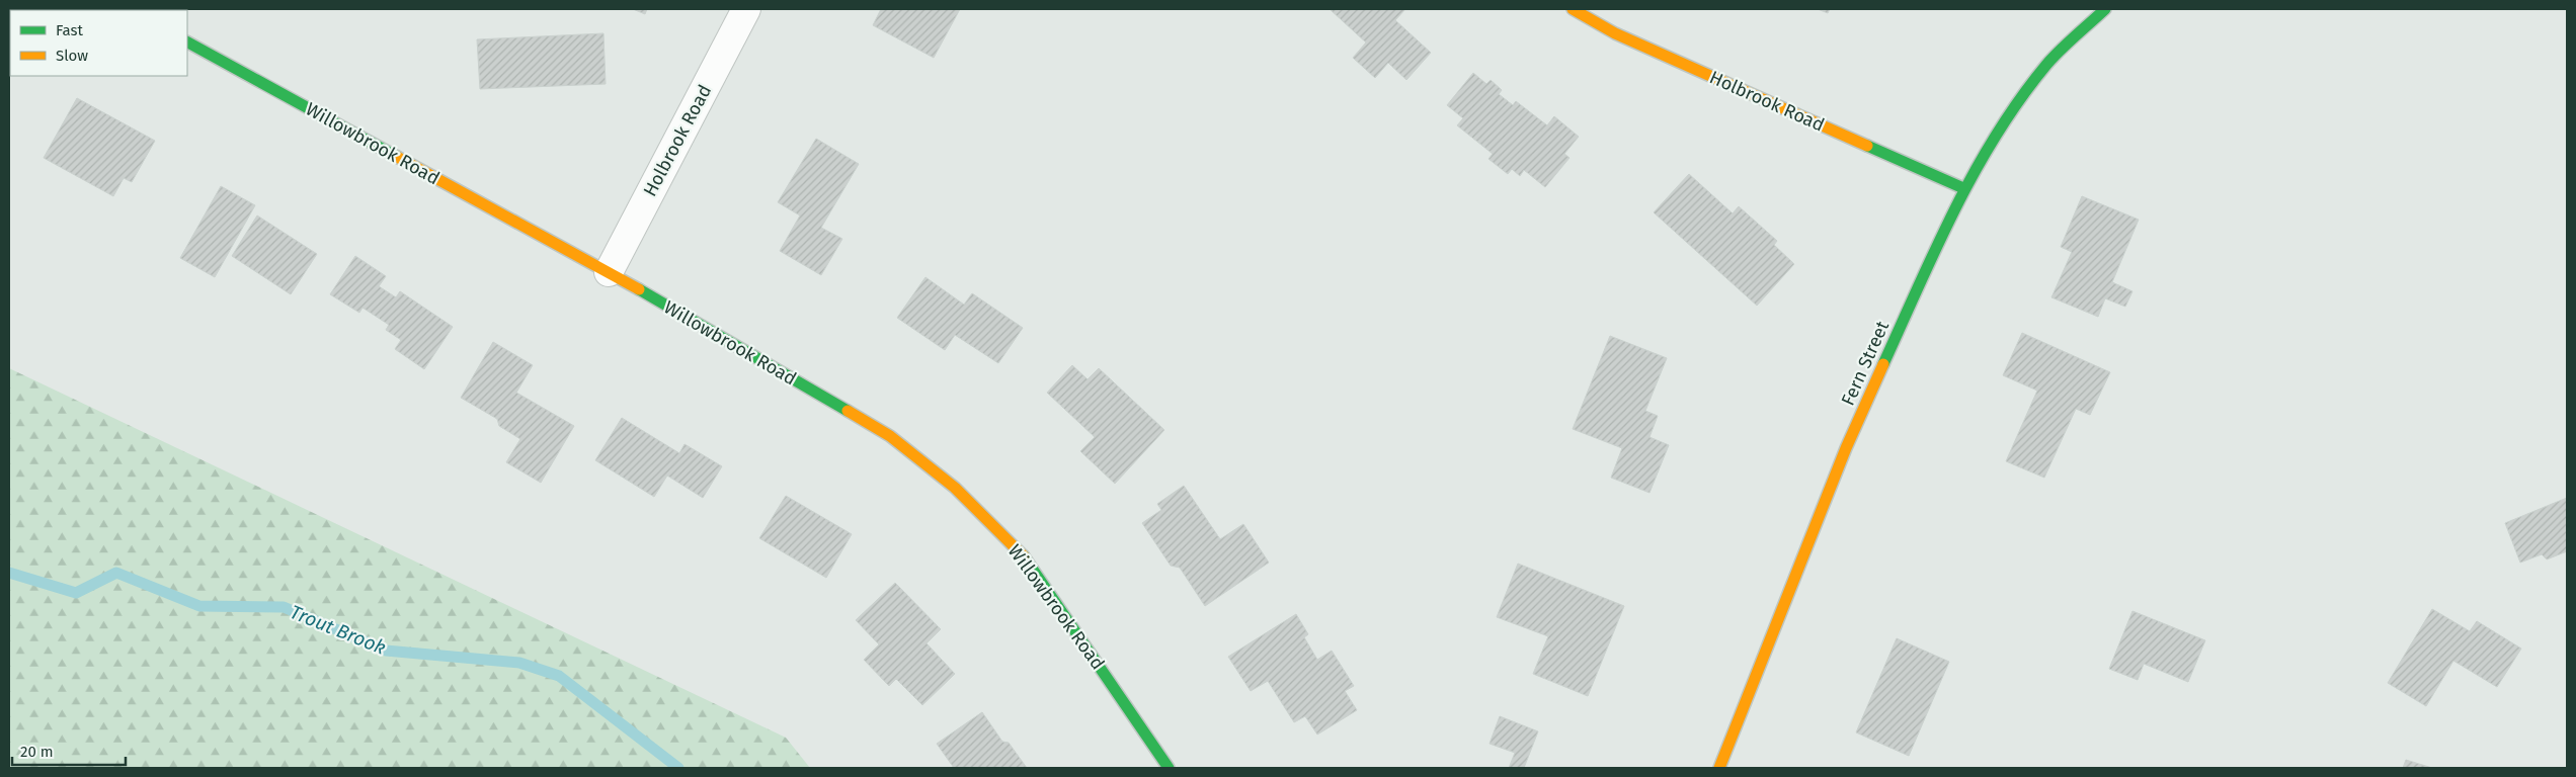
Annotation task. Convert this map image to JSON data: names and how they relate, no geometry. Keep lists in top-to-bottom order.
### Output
{
  "streets": {
    "street": ["Holbrook Road", "Willowbrook Road", "Fern Street"]
  },
  "crossings": [
    ["Holbrook Road", "Willowbrook Road"],
    ["Holbrook Road", "Fern Street"]
  ],
  "water": ["Trout Brook"],
  "legend": ["Fast", "Slow"],
  "scale_bar": "20 m"
}
